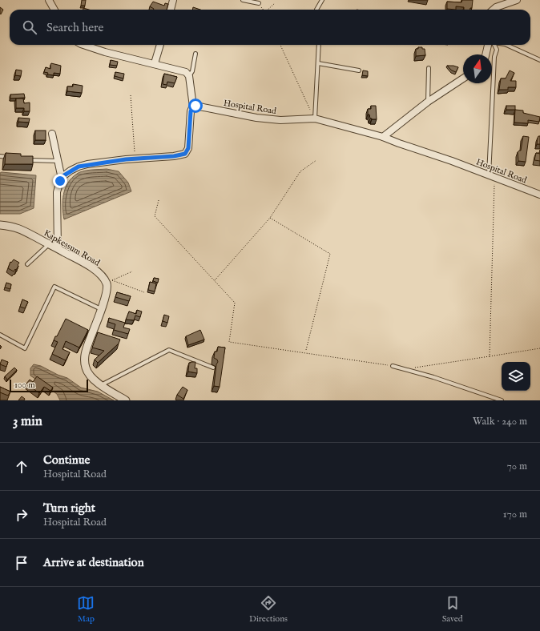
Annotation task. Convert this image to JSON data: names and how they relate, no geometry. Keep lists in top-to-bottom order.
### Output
{
  "streets": {
    "street": ["Hospital Road", "Kapkessum Road"]
  },
  "scale_bar": "100 m",
  "north": "top",
  "page": {
    "search": "Search here",
    "scale": "100 m",
    "heading": ["3 min", "Walk · 240 m"],
    "list": [
      ["Continue", "Hospital Road", "70 m"],
      ["Turn right", "Hospital Road", "170 m"],
      "Arrive at destination"
    ],
    "nav": ["Map", "Directions", "Saved"]
  }
}
